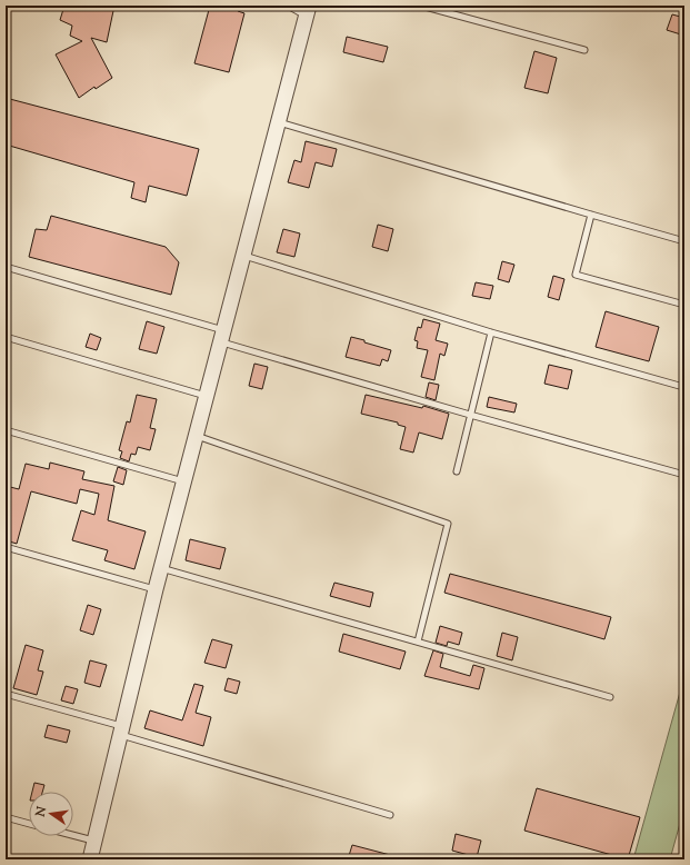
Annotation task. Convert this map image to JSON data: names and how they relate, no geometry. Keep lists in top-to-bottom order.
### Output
{
  "north": "left"
}
